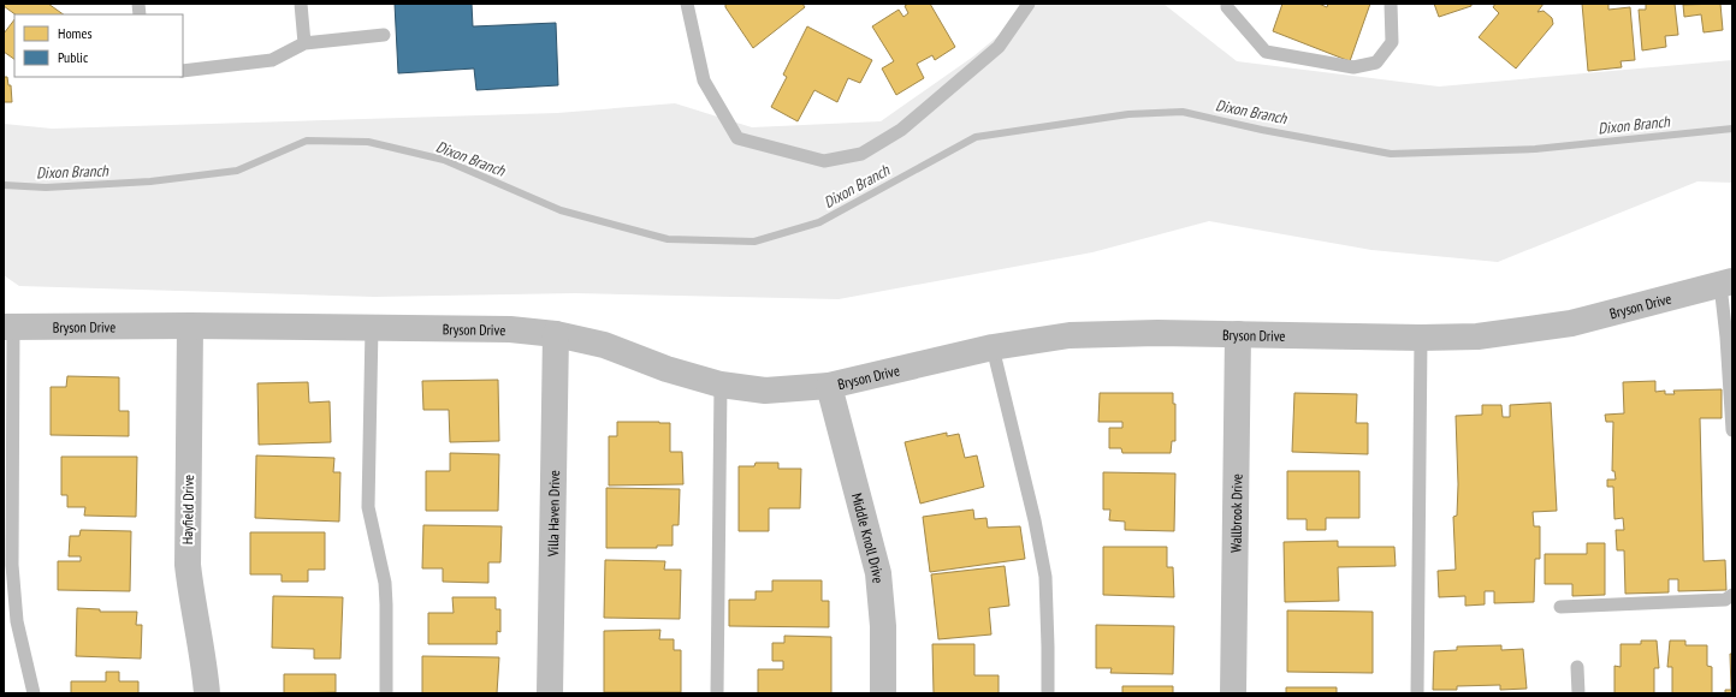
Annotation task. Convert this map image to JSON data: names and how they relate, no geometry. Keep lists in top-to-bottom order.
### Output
{
  "streets": {
    "street": [
      "Bryson Drive",
      "Hayfield Drive",
      "Villa Haven Drive",
      "Wallbrook Drive",
      "Middle Knoll Drive"
    ]
  },
  "crossings": [
    ["Bryson Drive", "Hayfield Drive"],
    ["Bryson Drive", "Villa Haven Drive"],
    ["Bryson Drive", "Wallbrook Drive"],
    ["Bryson Drive", "Middle Knoll Drive"]
  ],
  "water": ["Dixon Branch"],
  "legend": ["Homes", "Public"]
}
